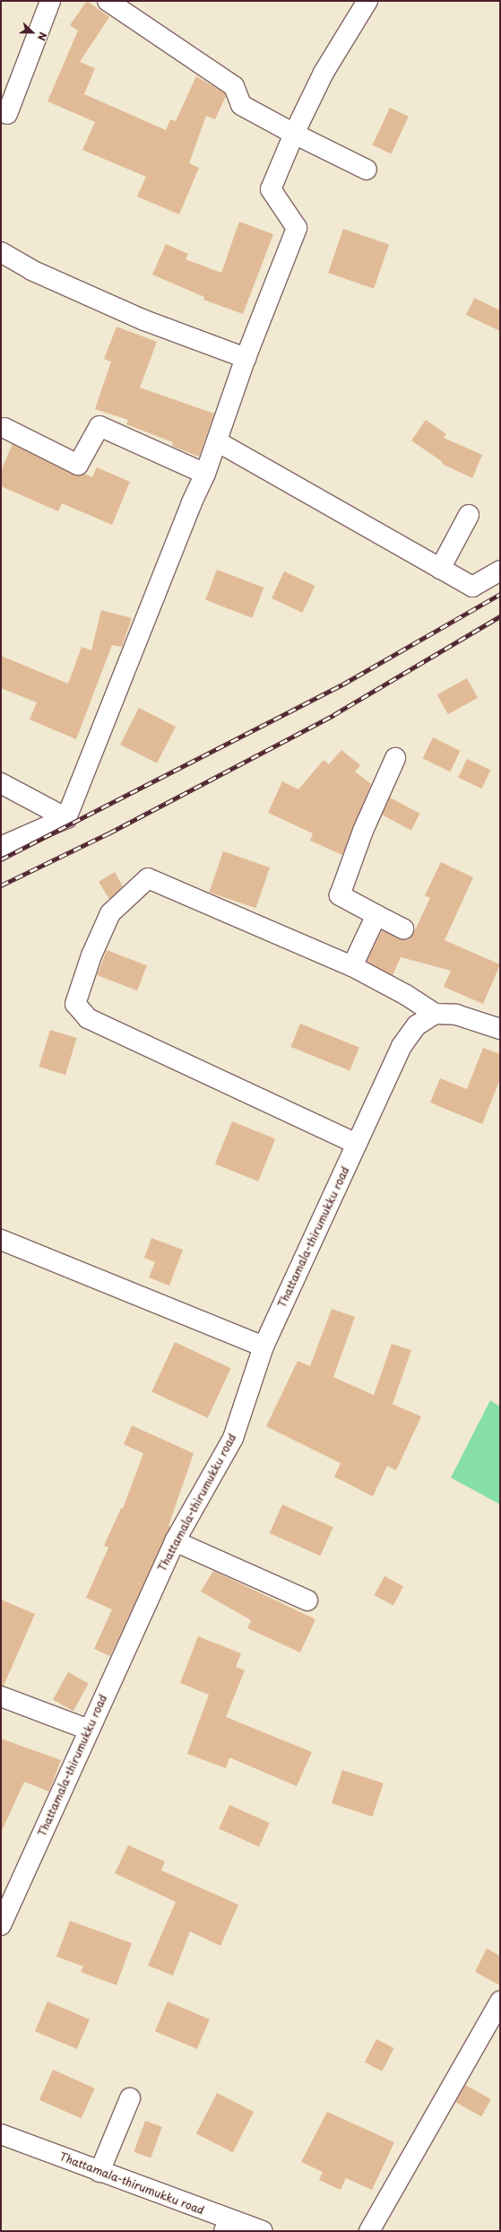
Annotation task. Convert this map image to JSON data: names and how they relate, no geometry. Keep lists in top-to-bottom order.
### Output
{
  "streets": {
    "street": ["Thattamala-thirumukku road"]
  },
  "north": "right"
}
